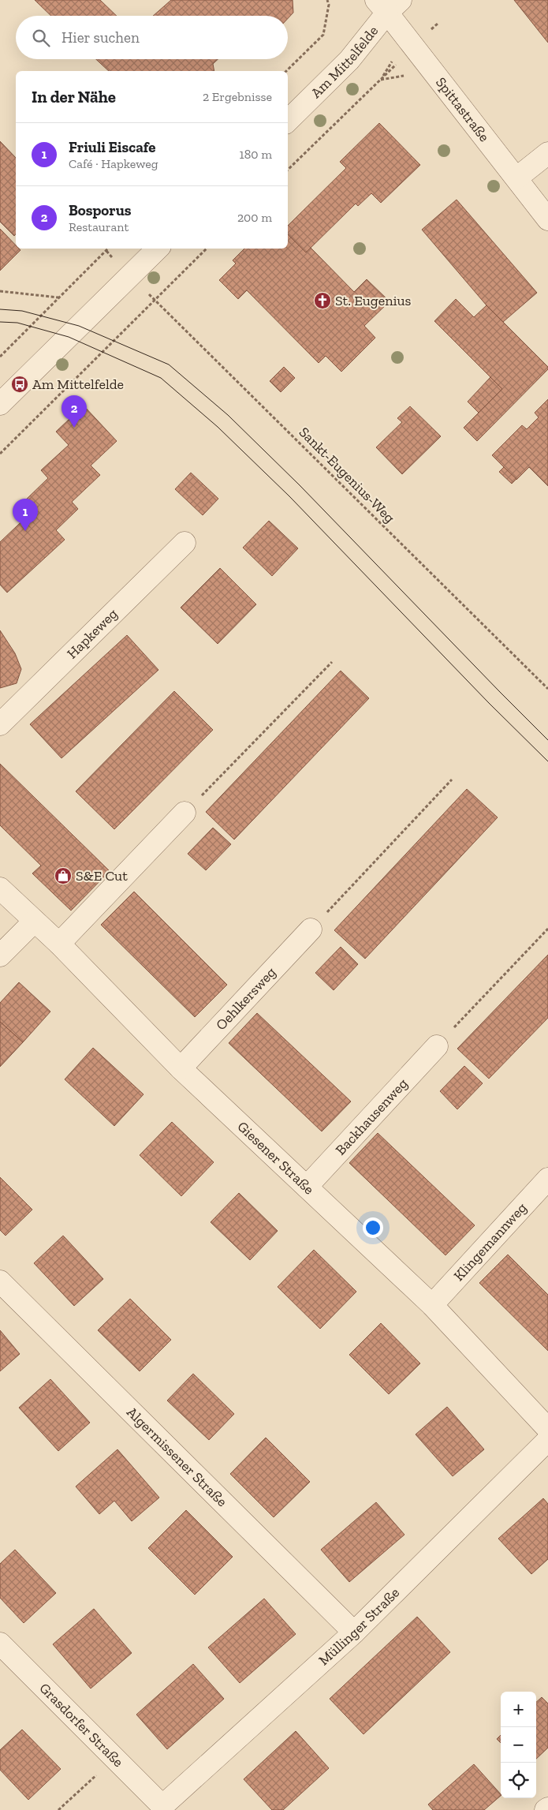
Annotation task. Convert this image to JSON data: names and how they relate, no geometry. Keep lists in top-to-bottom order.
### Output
{
  "streets": {
    "street": [
      "Am Mittelfelde",
      "Spittastraße",
      "Hapkeweg",
      "Oehlkersweg",
      "Backhausenweg",
      "Giesener Straße",
      "Klingemannweg",
      "Algermissener Straße",
      "Müllinger Straße",
      "Grasdorfer Straße"
    ],
    "path": ["Sankt-Eugenius-Weg"]
  },
  "crossings": [
    ["Am Mittelfelde", "Spittastraße"],
    ["Oehlkersweg", "Giesener Straße"],
    ["Backhausenweg", "Giesener Straße"],
    ["Giesener Straße", "Klingemannweg"],
    ["Algermissener Straße", "Müllinger Straße"],
    ["Müllinger Straße", "Grasdorfer Straße"]
  ],
  "places": {
    "church": ["St. Eugenius"],
    "bus stop": ["Am Mittelfelde"],
    "shop": ["S&E Cut"]
  },
  "page": {
    "search": "Hier suchen",
    "heading": ["In der Nähe", "2 Ergebnisse"],
    "list": [
      {
        "mark": "1",
        "name": "Friuli Eiscafe",
        "note": "Café · Hapkeweg",
        "value": "180 m"
      },
      {
        "mark": "2",
        "name": "Bosporus",
        "note": "Restaurant",
        "value": "200 m"
      }
    ],
    "pins": ["2", "1"],
    "map_buttons": ["+", "−"]
  }
}
